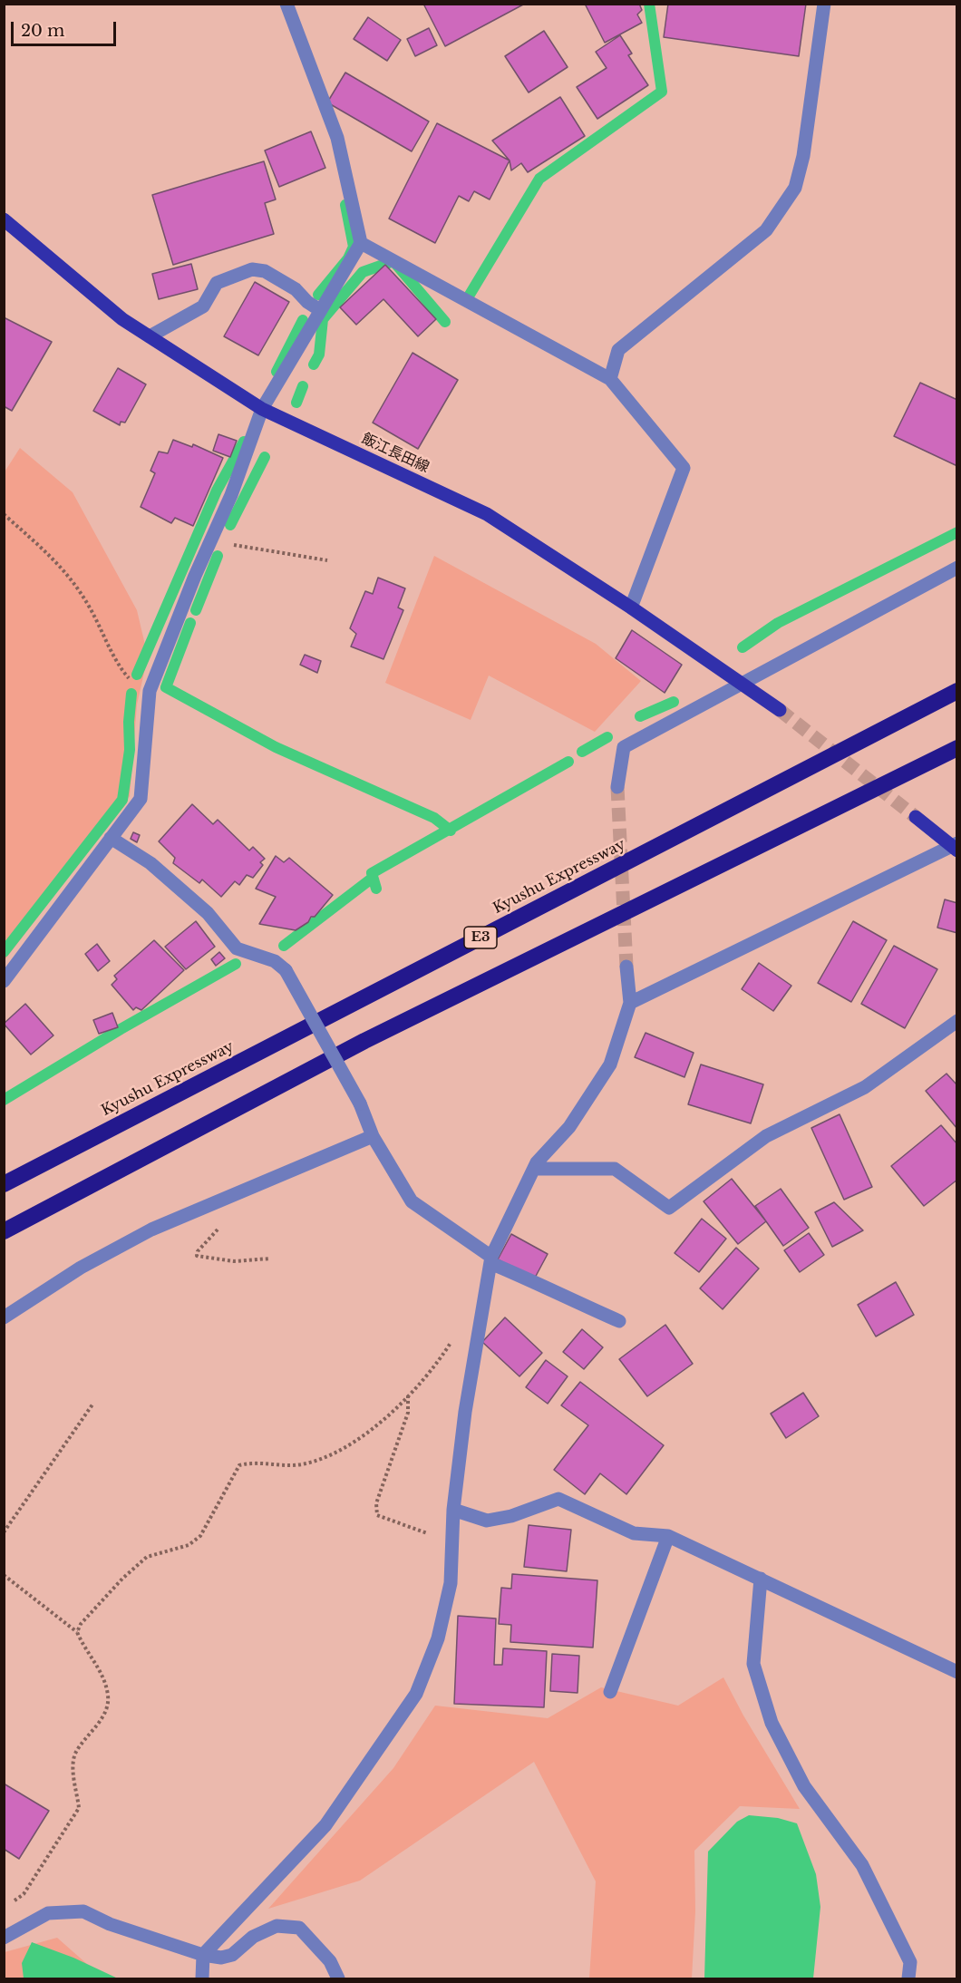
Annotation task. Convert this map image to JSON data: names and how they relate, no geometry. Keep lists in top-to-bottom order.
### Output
{
  "streets": {
    "highway": ["Kyushu Expressway", "E3"],
    "main road": ["飯江長田線"]
  },
  "scale_bar": "20 m"
}
